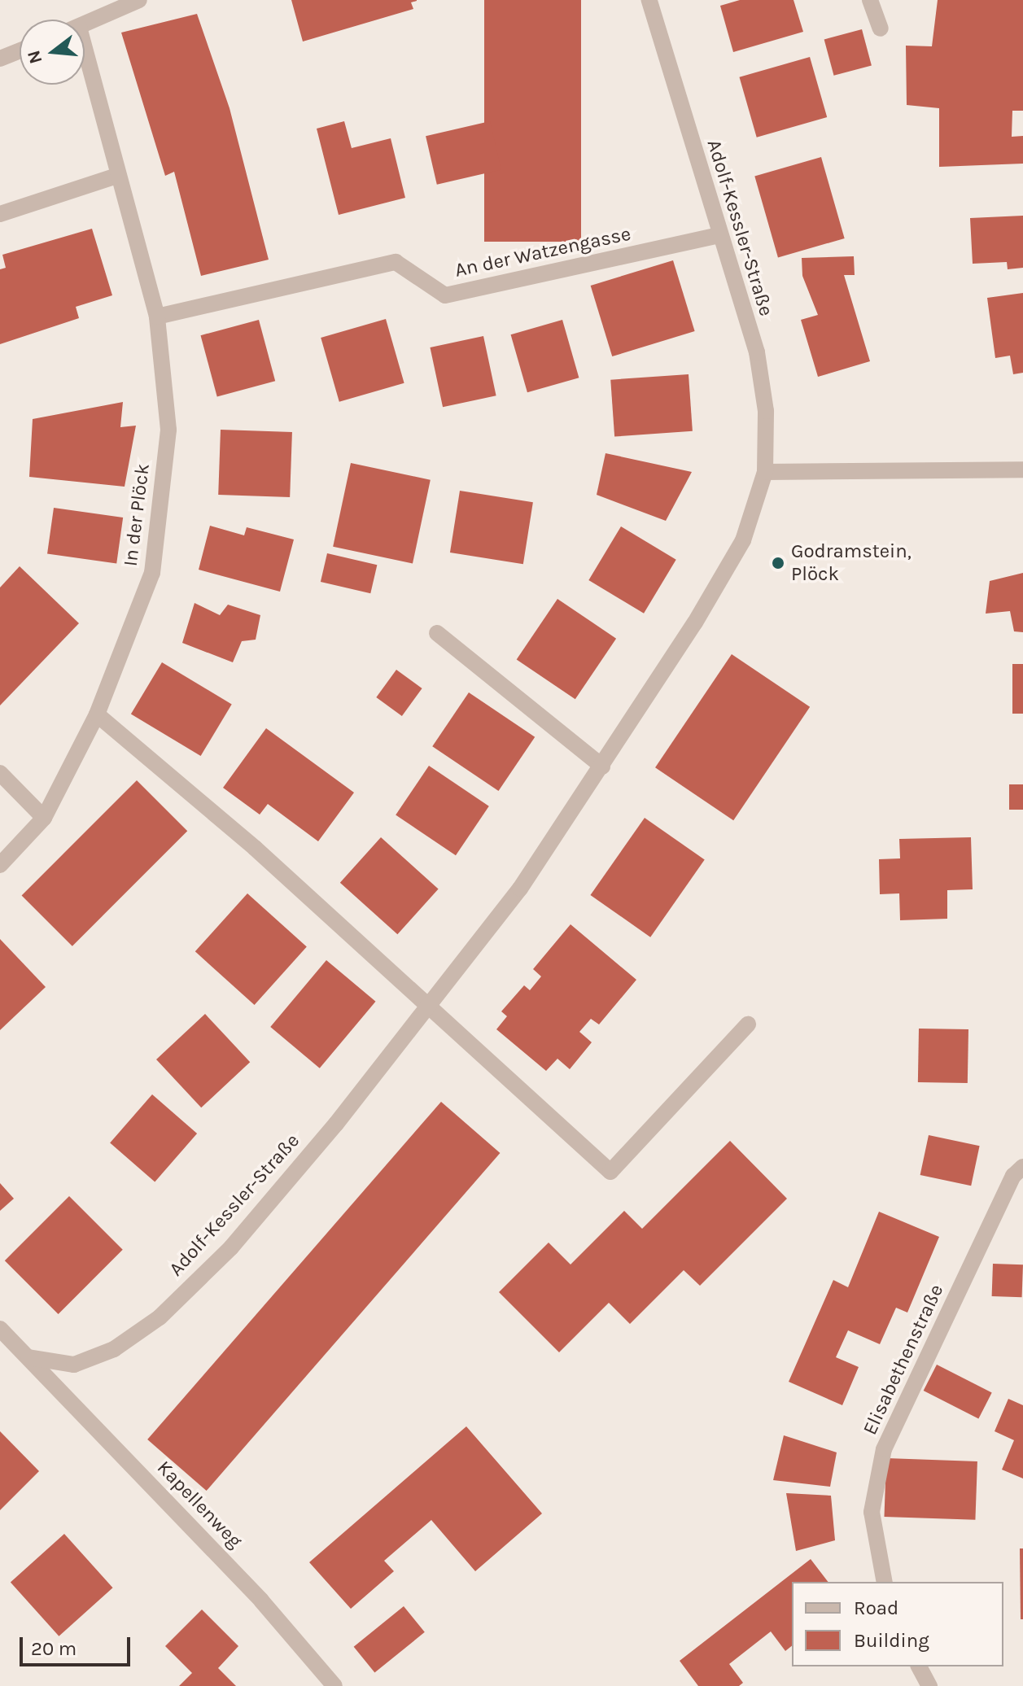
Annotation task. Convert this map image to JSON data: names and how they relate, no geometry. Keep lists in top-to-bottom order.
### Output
{
  "streets": {
    "street": [
      "Adolf-Kessler-Straße",
      "An der Watzengasse",
      "In der Plöck",
      "Elisabethenstraße",
      "Kapellenweg"
    ]
  },
  "crossings": [
    ["Adolf-Kessler-Straße", "An der Watzengasse"],
    ["Adolf-Kessler-Straße", "Kapellenweg"],
    ["An der Watzengasse", "In der Plöck"]
  ],
  "places": ["Godramstein, Plöck"],
  "legend": ["Road", "Building"],
  "scale_bar": "20 m",
  "north": "left"
}
